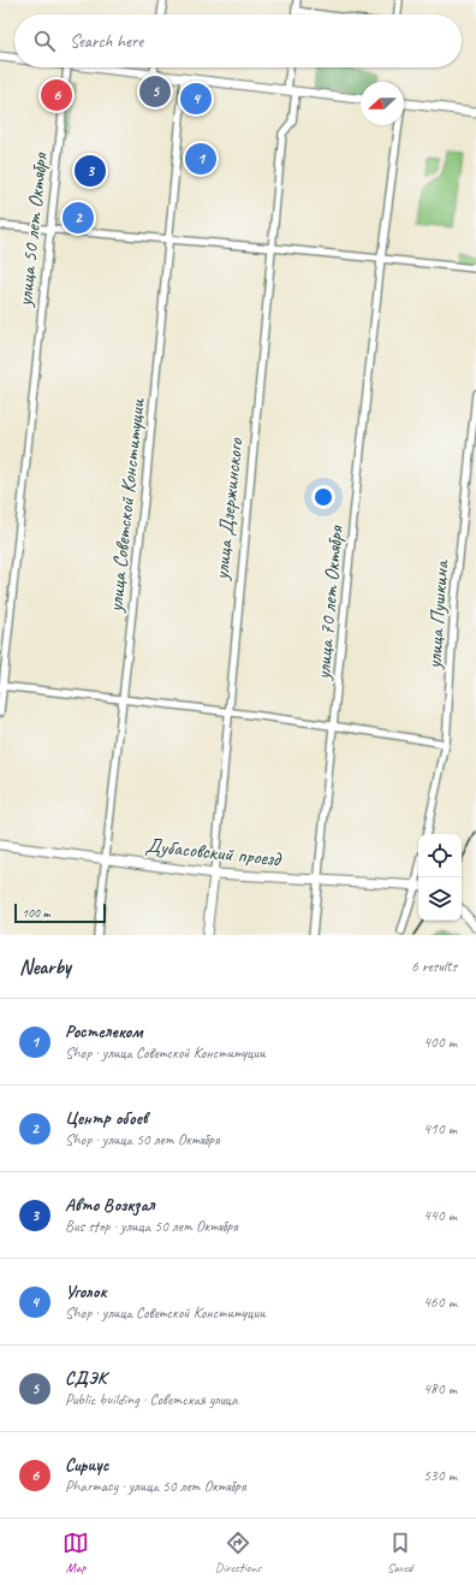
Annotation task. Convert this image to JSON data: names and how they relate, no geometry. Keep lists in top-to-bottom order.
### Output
{
  "streets": {
    "main road": ["улица Дзержинского", "Дубасовский проезд"],
    "street": [
      "улица 50 лет Октября",
      "улица Советской Конституции",
      "улица 70 лет Октября",
      "улица Пушкина"
    ]
  },
  "crossings": [
    ["улица Советской Конституции", "Дубасовский проезд"],
    ["улица Дзержинского", "Дубасовский проезд"],
    ["улица 70 лет Октября", "Дубасовский проезд"]
  ],
  "scale_bar": "100 m",
  "north": "left",
  "page": {
    "search": "Search here",
    "pins": [
      "5",
      "6",
      "4",
      "1",
      "3",
      "2"
    ],
    "scale": "100 m",
    "heading": ["Nearby", "6 results"],
    "list": [
      {
        "mark": "1",
        "name": "Ростелеком",
        "note": "Shop · улица Советской Конституции",
        "value": "400 m"
      },
      {
        "mark": "2",
        "name": "Центр обоев",
        "note": "Shop · улица 50 лет Октября",
        "value": "410 m"
      },
      {
        "mark": "3",
        "name": "Авто Возкзал",
        "note": "Bus stop · улица 50 лет Октября",
        "value": "440 m"
      },
      {
        "mark": "4",
        "name": "Уголок",
        "note": "Shop · улица Советской Конституции",
        "value": "460 m"
      },
      {
        "mark": "5",
        "name": "СДЭК",
        "note": "Public building · Советская улица",
        "value": "480 m"
      },
      {
        "mark": "6",
        "name": "Сириус",
        "note": "Pharmacy · улица 50 лет Октября",
        "value": "530 m"
      }
    ],
    "nav": ["Map", "Directions", "Saved"]
  }
}
